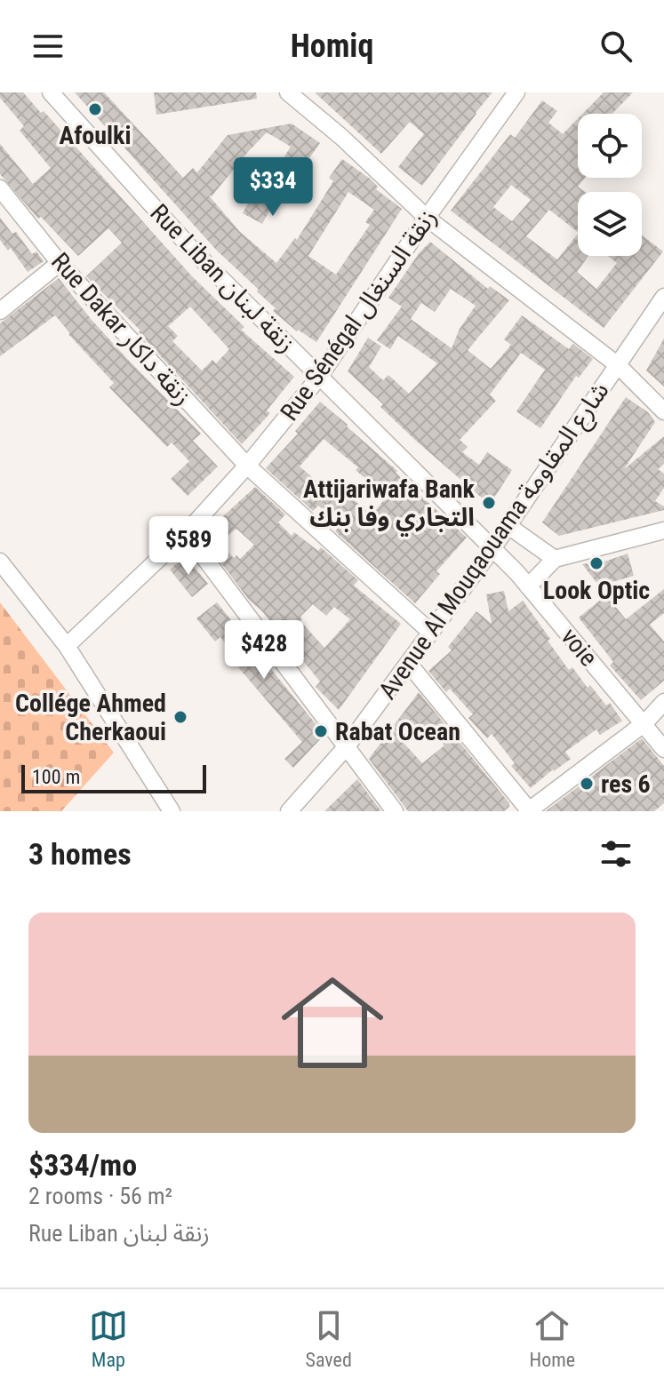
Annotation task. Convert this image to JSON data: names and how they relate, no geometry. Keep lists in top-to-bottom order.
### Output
{
  "streets": {
    "street": [
      "Rue Liban زنقة لبنان",
      "Rue Sénégal زنقة السنغال",
      "Rue Dakar زنقة داكار",
      "Avenue Al Mouqaouama شارع المقاومة",
      "voie"
    ]
  },
  "crossings": [
    ["Rue Liban زنقة لبنان", "Rue Sénégal زنقة السنغال"],
    ["Rue Liban زنقة لبنان", "Avenue Al Mouqaouama شارع المقاومة"],
    ["Rue Liban زنقة لبنان", "voie"],
    ["Rue Sénégal زنقة السنغال", "Rue Dakar زنقة داكار"],
    ["Rue Dakar زنقة داكار", "Avenue Al Mouqaouama شارع المقاومة"],
    ["Avenue Al Mouqaouama شارع المقاومة", "voie"]
  ],
  "places": [
    "Afoulki",
    "Attijariwafa Bank التجاري وفا بنك",
    "Look Optic",
    "Collége Ahmed Cherkaoui",
    "Rabat Ocean",
    "res 6"
  ],
  "scale_bar": "100 m",
  "page": {
    "header": "Homiq",
    "price": ["$334", "$589", "$428"],
    "scale": "100 m",
    "heading": "3 homes",
    "list": [
      {
        "name": "$334/mo",
        "note": "2 rooms · 56 m² · Rue Liban زنقة لبنان"
      }
    ],
    "tabs": ["Map", "Saved", "Home"]
  }
}
